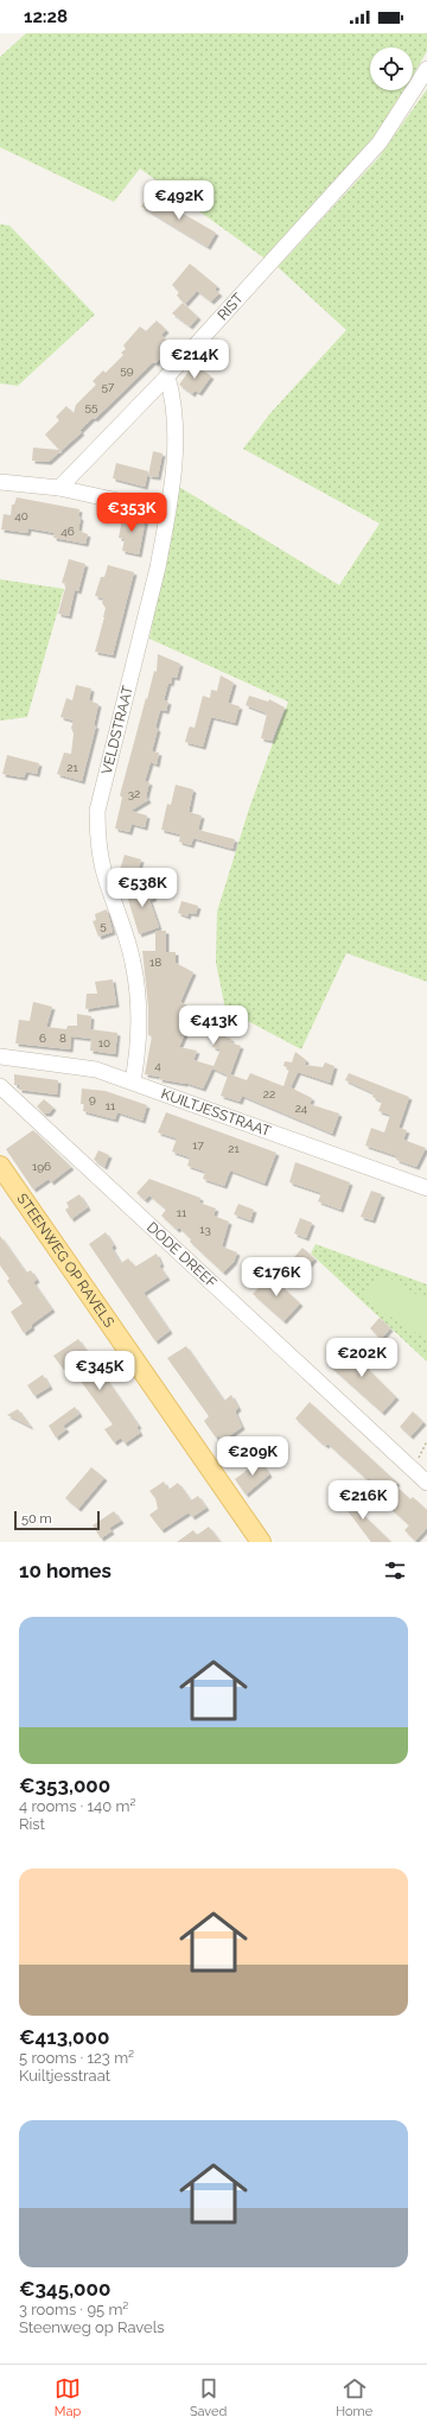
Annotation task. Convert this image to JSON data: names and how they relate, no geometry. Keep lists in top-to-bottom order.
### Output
{
  "streets": {
    "main road": ["STEENWEG OP RAVELS"],
    "street": [
      "RIST",
      "VELDSTRAAT",
      "KUILTJESSTRAAT",
      "DODE DREEF"
    ]
  },
  "crossings": [
    ["RIST", "VELDSTRAAT"],
    ["VELDSTRAAT", "KUILTJESSTRAAT"]
  ],
  "house_numbers": [
    "59",
    "57",
    "55",
    "40",
    "46",
    "21",
    "32",
    "5",
    "18",
    "6",
    "8",
    "10",
    "4",
    "22",
    "9",
    "11",
    "24",
    "17",
    "21",
    "196",
    "11",
    "13"
  ],
  "scale_bar": "50 m",
  "page": {
    "status": "12:28",
    "price": [
      "€492K",
      "€214K",
      "€353K",
      "€538K",
      "€413K",
      "€176K",
      "€202K",
      "€345K",
      "€209K",
      "€216K"
    ],
    "scale": "50 m",
    "heading": "10 homes",
    "list": [
      {
        "name": "€353,000",
        "note": "4 rooms · 140 m² · Rist"
      },
      {
        "name": "€413,000",
        "note": "5 rooms · 123 m² · Kuiltjesstraat"
      },
      {
        "name": "€345,000",
        "note": "3 rooms · 95 m² · Steenweg op Ravels"
      }
    ],
    "tabs": ["Map", "Saved", "Home"]
  }
}
